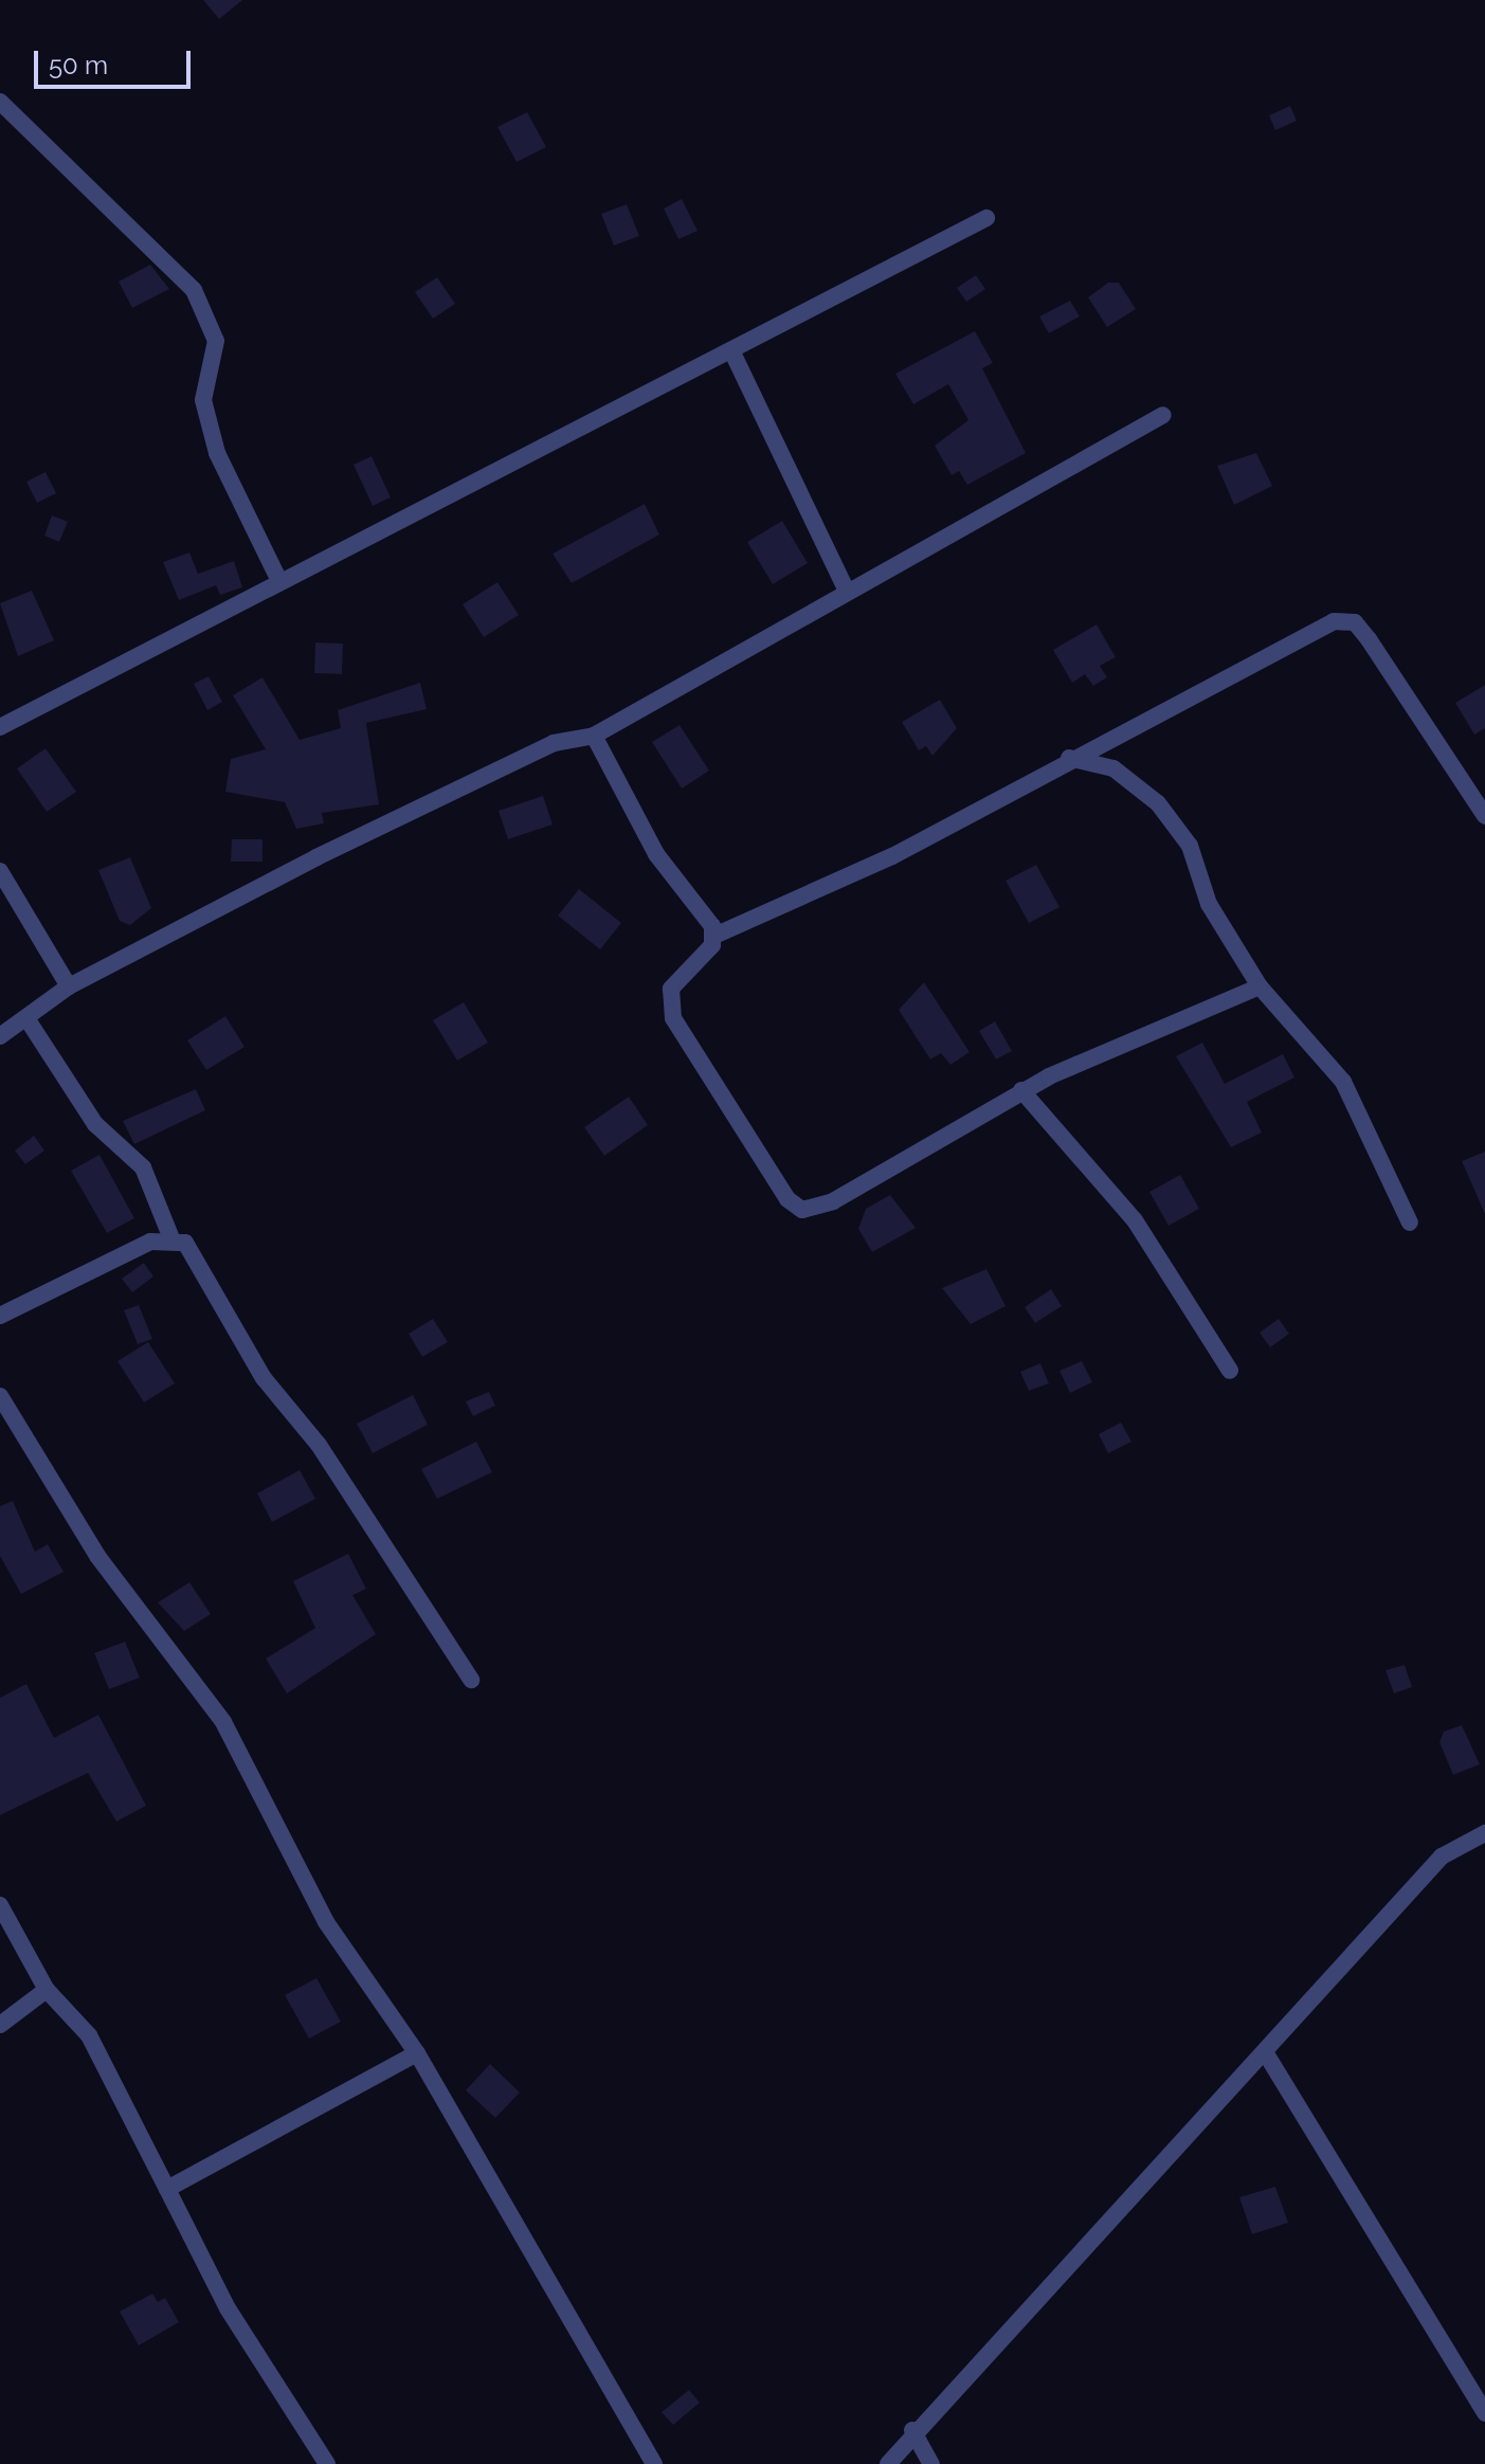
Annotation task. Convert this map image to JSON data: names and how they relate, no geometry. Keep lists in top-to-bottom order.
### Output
{
  "scale_bar": "50 m"
}
